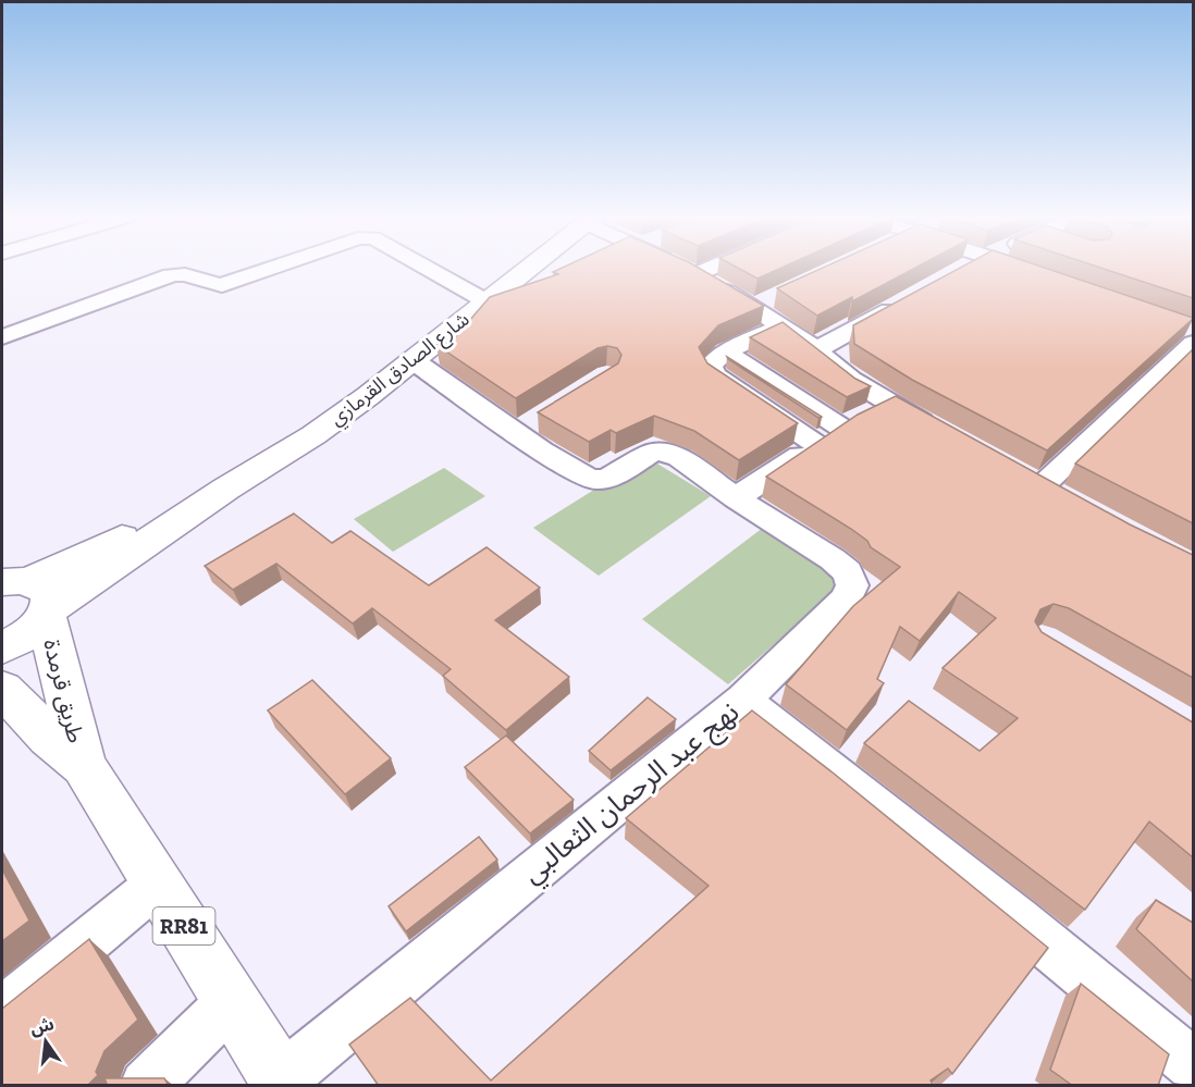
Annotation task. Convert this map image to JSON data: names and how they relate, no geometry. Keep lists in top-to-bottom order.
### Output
{
  "streets": {
    "main road": ["شارع الصادق القرمازي", "طريق قرمدة", "RR81"],
    "street": ["نهج عبد الرحمان الثعالبي"]
  },
  "crossings": [
    ["شارع الصادق القرمازي", "طريق قرمدة"],
    ["طريق قرمدة", "نهج عبد الرحمان الثعالبي"]
  ],
  "north": "top"
}
